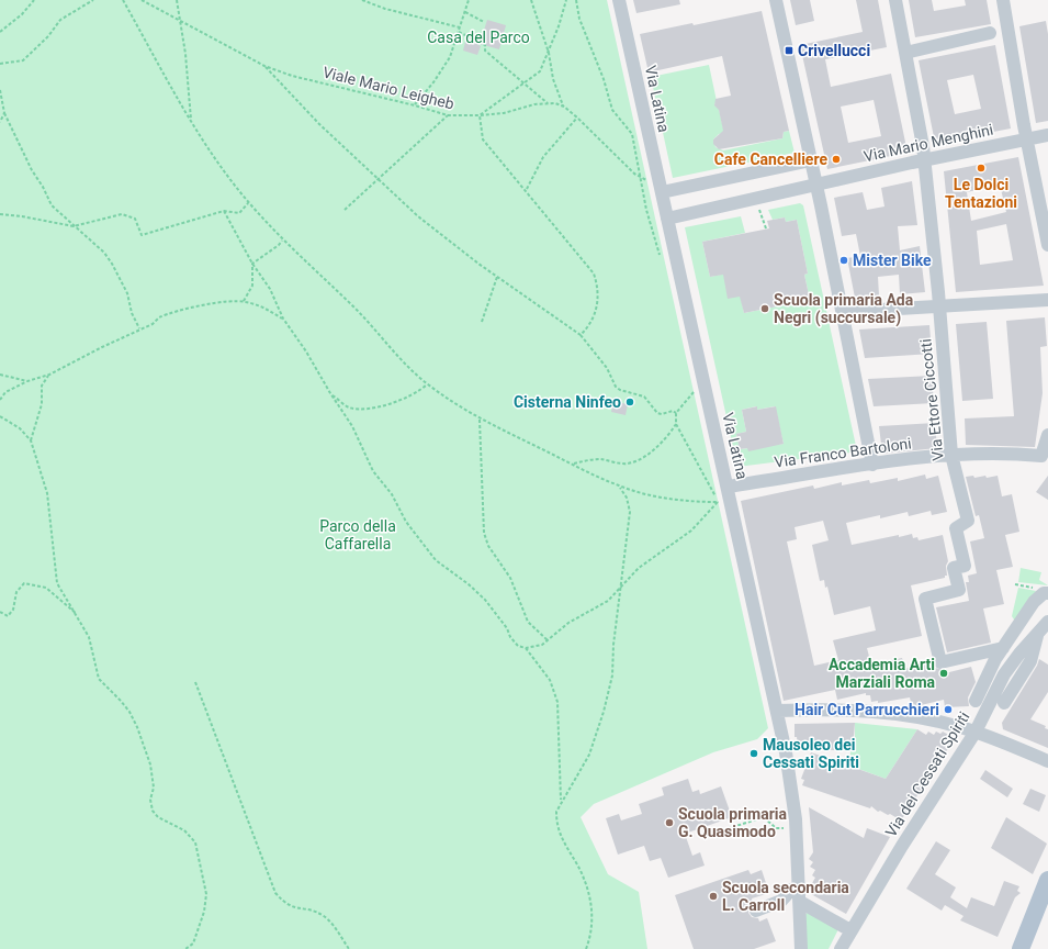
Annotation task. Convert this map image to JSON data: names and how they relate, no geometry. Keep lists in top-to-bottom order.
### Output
{
  "streets": {
    "street": [
      "Via Latina",
      "Via Mario Menghini",
      "Via Ettore Ciccotti",
      "Via Franco Bartoloni",
      "Via dei Cessati Spiriti"
    ],
    "path": ["Viale Mario Leigheb"]
  },
  "crossings": [
    ["Via Latina", "Via Mario Menghini"],
    ["Via Latina", "Via Franco Bartoloni"],
    ["Via Mario Menghini", "Via Ettore Ciccotti"],
    ["Via Ettore Ciccotti", "Via Franco Bartoloni"]
  ],
  "parks": ["Casa del Parco", "Parco della Caffarella"],
  "places": {
    "transit": ["Crivellucci"],
    "other": [
      "Cafe Cancelliere",
      "Le Dolci Tentazioni",
      "Mister Bike",
      "Scuola primaria Ada Negri (succursale)",
      "Cisterna Ninfeo",
      "Accademia Arti Marziali Roma",
      "Hair Cut Parrucchieri",
      "Mausoleo dei Cessati Spiriti",
      "Scuola primaria G. Quasimodo",
      "Scuola secondaria L. Carroll"
    ]
  }
}
